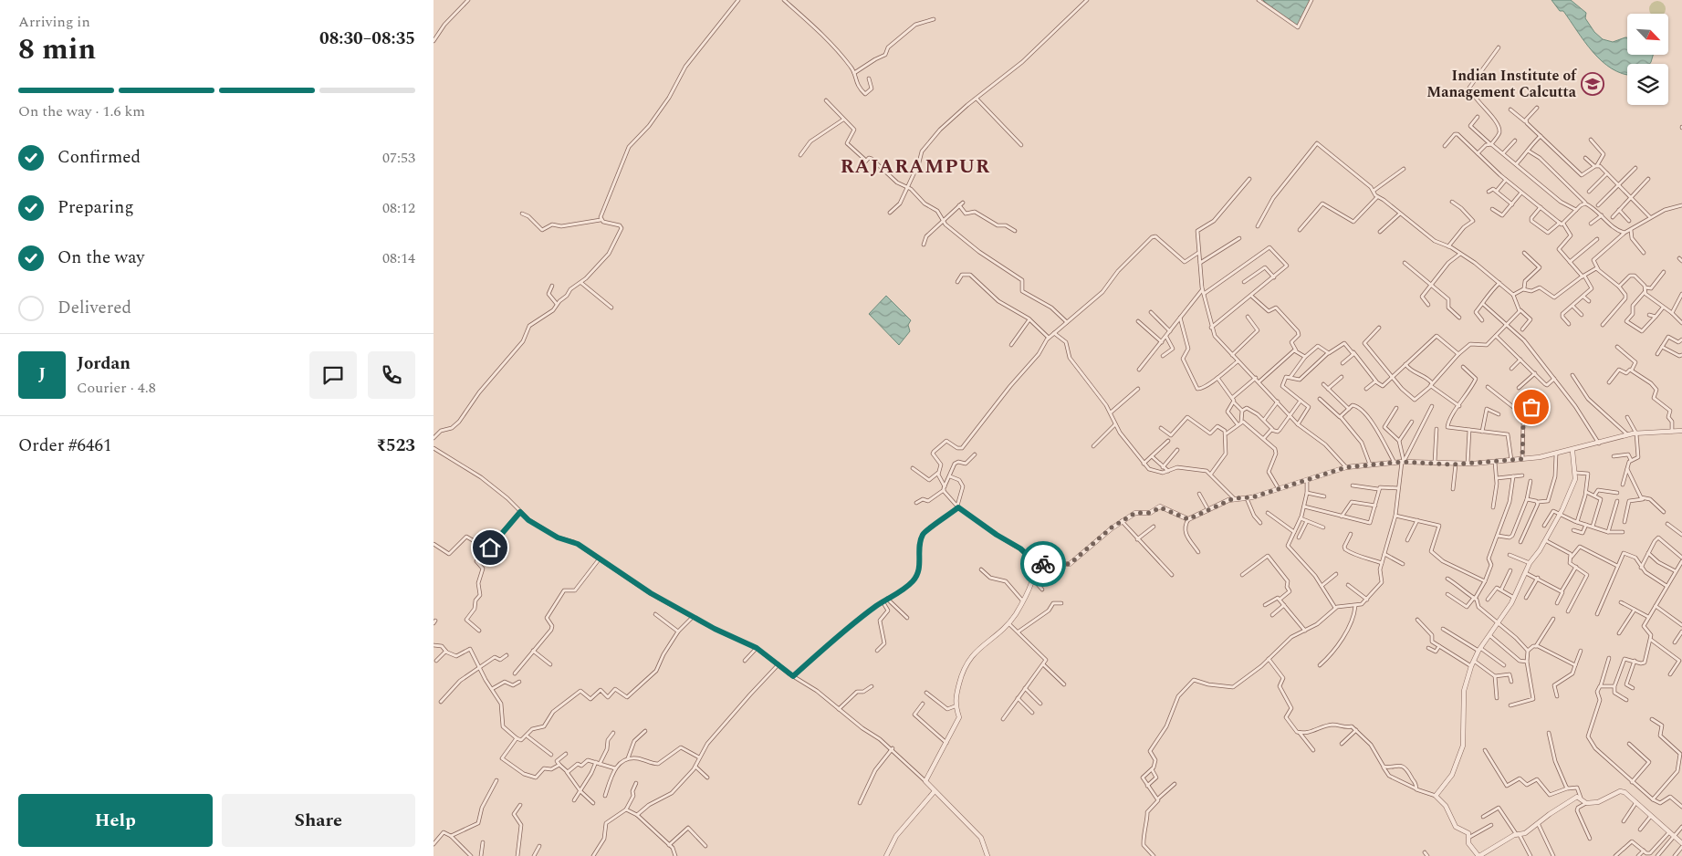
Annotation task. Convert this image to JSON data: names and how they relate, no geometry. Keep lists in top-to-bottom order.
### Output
{
  "districts": ["RAJARAMPUR"],
  "places": {
    "school or university": ["Indian Institute of Management Calcutta"]
  },
  "north": "bottom right",
  "page": {
    "heading": ["8 min", "Arriving in", "08:30–08:35"],
    "panel": [
      "Jordan",
      "Courier · 4.8",
      "Order #6461",
      "₹523"
    ],
    "bar": "On the way · 1.6 km",
    "list": [
      ["Confirmed", "07:53"],
      ["Preparing", "08:12"],
      ["On the way", "08:14"],
      "Delivered"
    ],
    "round": "J",
    "buttons": ["Help", "Share"]
  }
}
